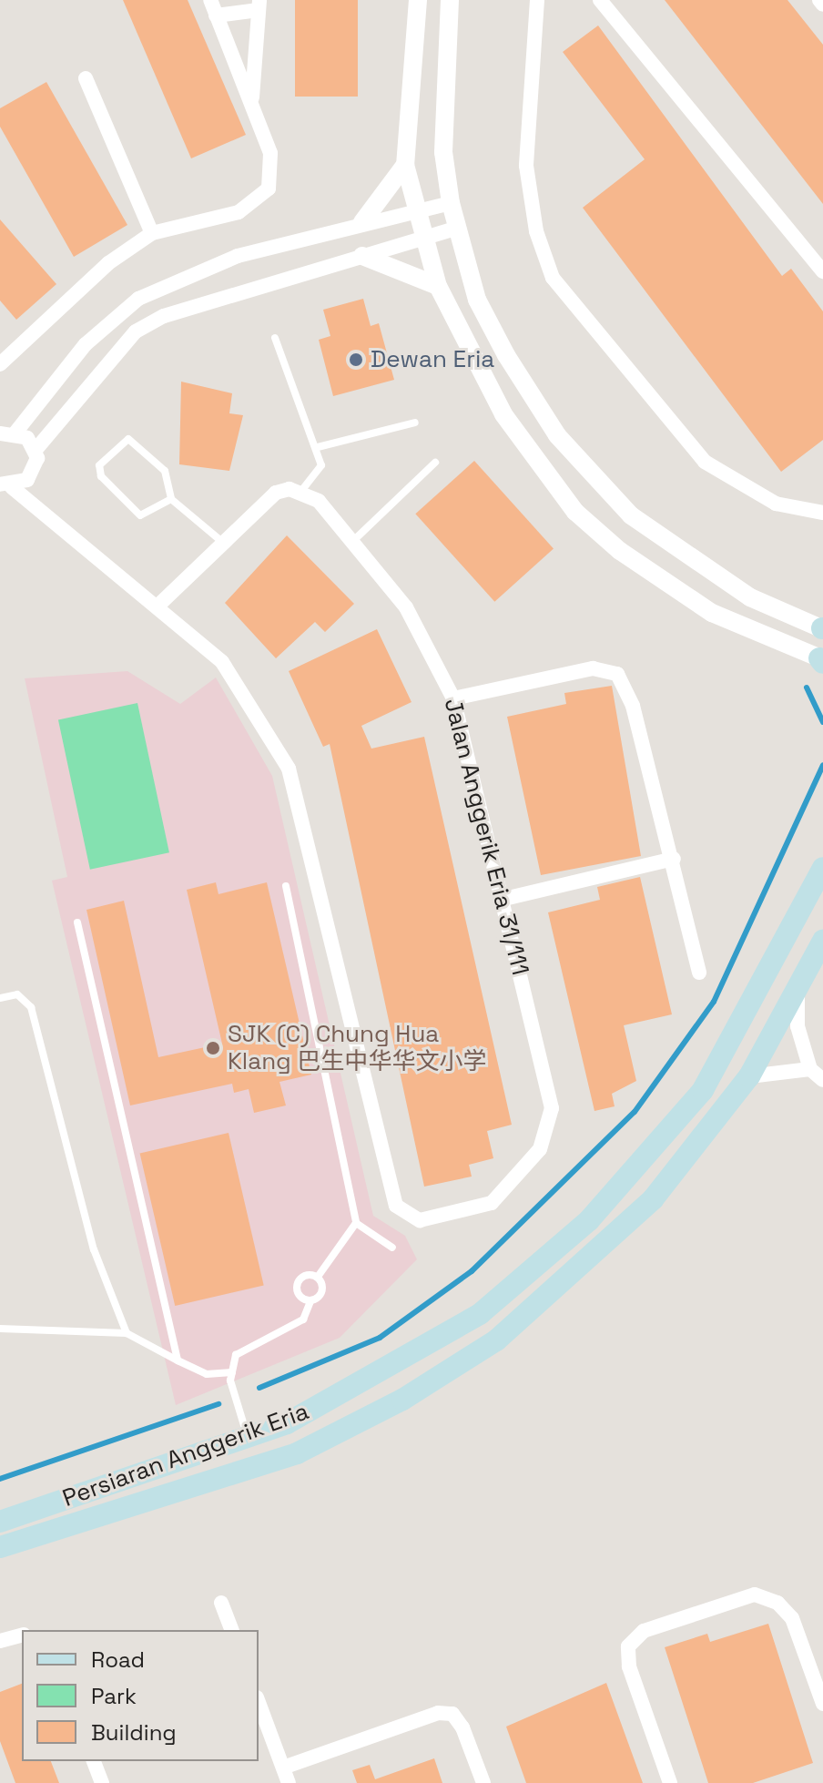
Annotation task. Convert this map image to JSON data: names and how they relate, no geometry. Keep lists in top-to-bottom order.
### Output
{
  "streets": {
    "main road": ["Persiaran Anggerik Eria"],
    "street": ["Jalan Anggerik Eria 31/111"]
  },
  "places": ["Dewan Eria", "SJK (C) Chung Hua Klang 巴生中华华文小学"],
  "legend": ["Road", "Park", "Building"]
}
